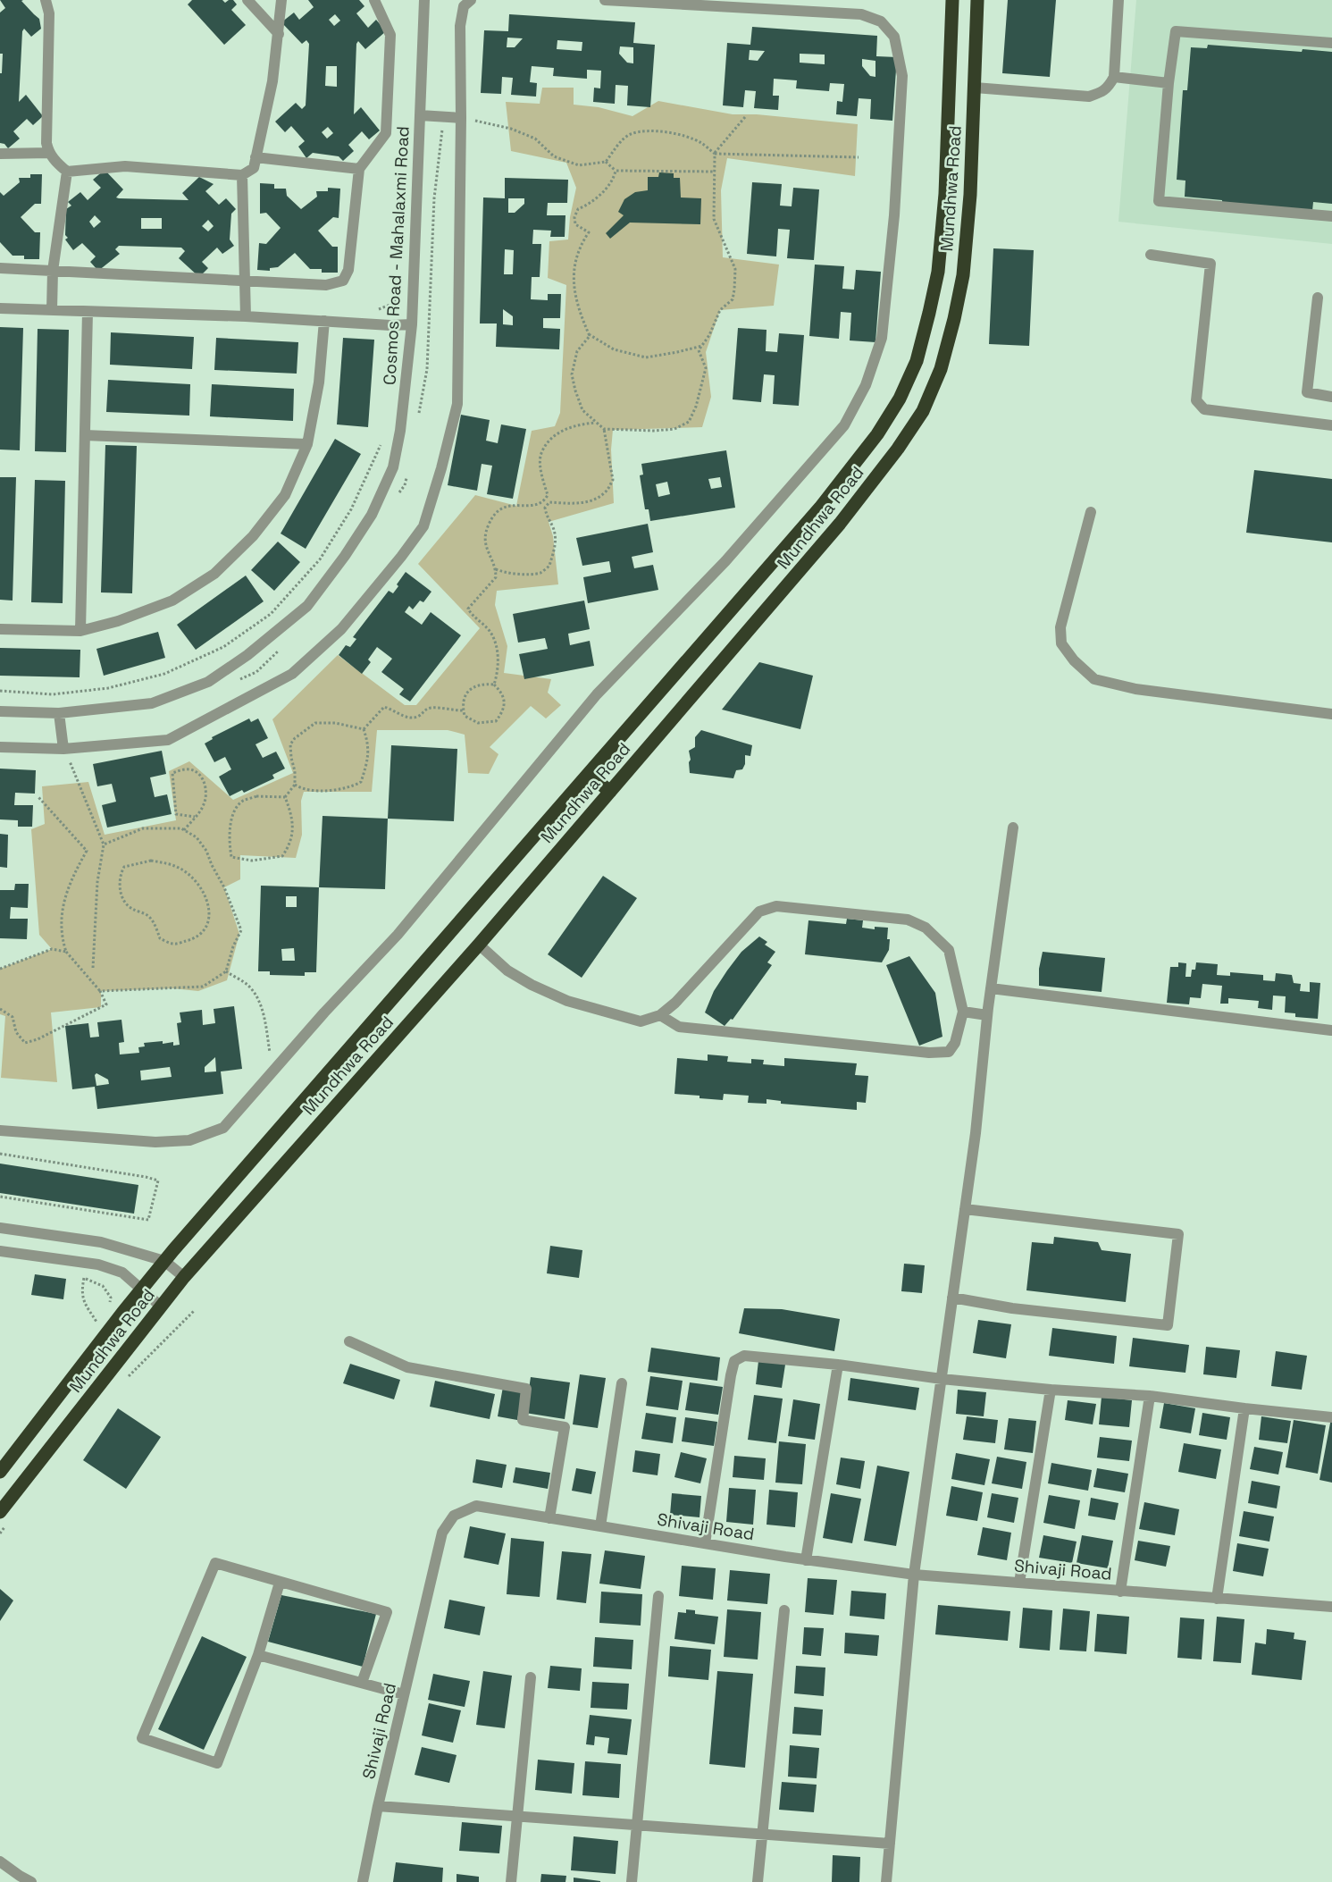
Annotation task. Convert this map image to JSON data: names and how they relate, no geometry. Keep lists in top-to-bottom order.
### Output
{
  "streets": {
    "highway": ["Mundhwa Road"],
    "street": ["Cosmos Road - Mahalaxmi Road", "Shivaji Road"]
  }
}
